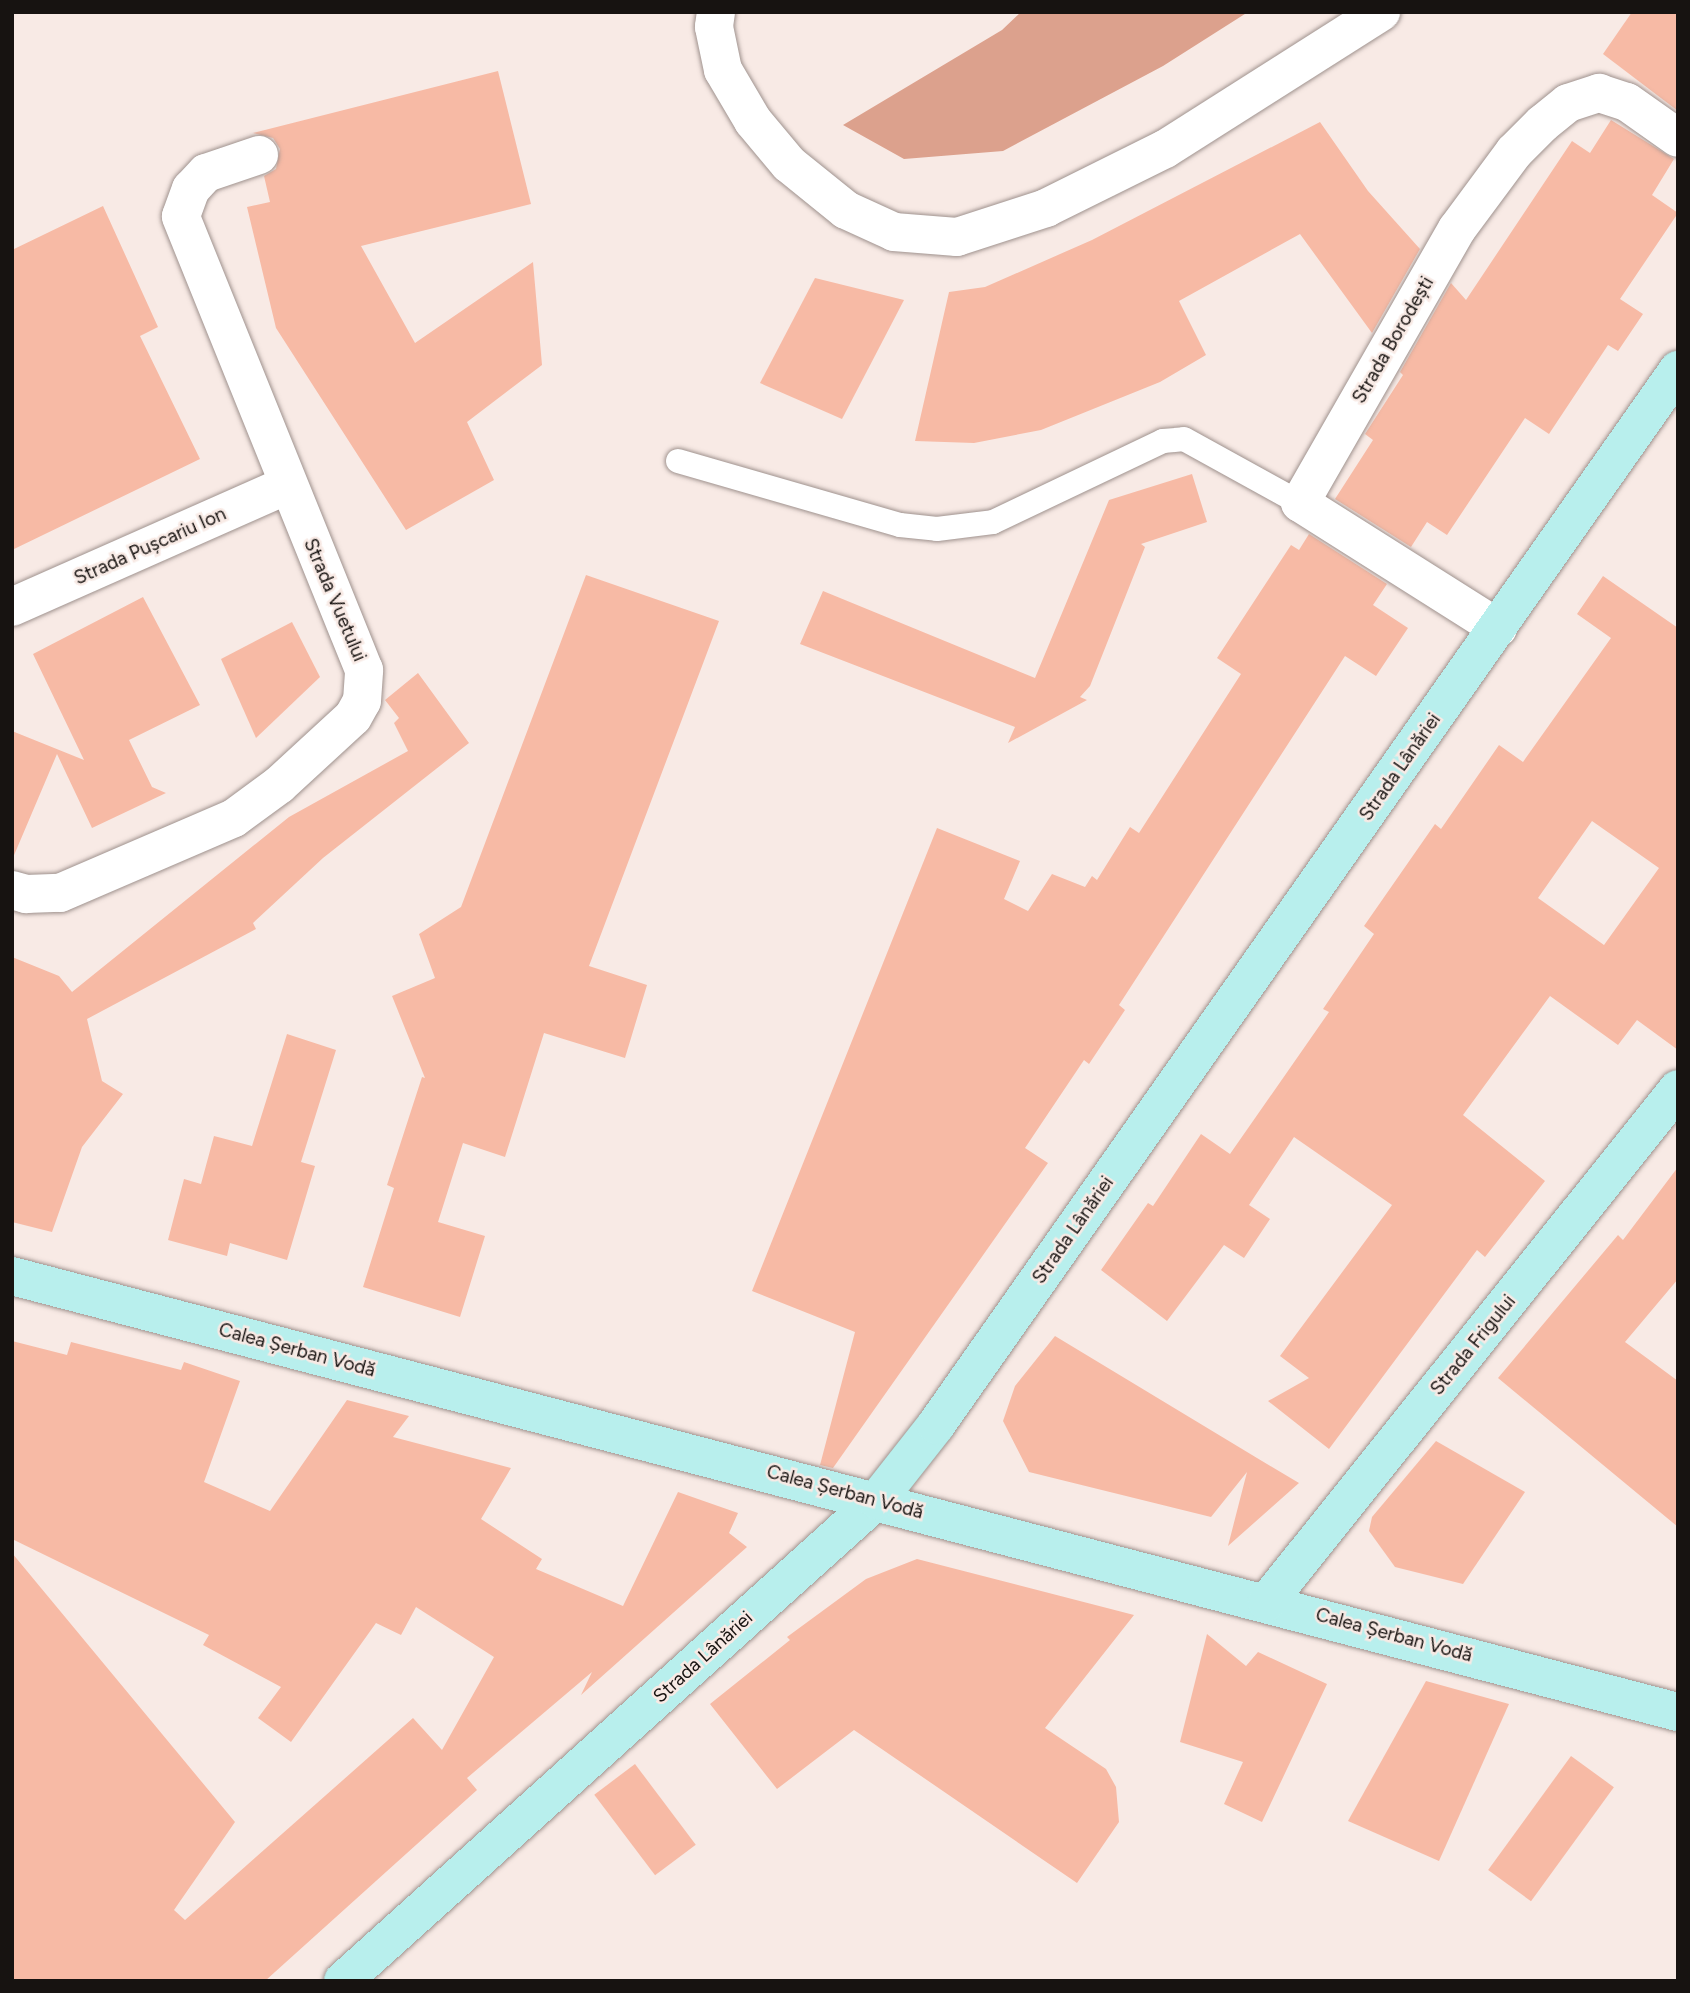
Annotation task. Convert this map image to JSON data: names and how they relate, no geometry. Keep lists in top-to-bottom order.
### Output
{
  "streets": {
    "street": [
      "Strada Borodești",
      "Strada Pușcariu Ion",
      "Strada Vuetului",
      "Strada Lânăriei",
      "Strada Frigului",
      "Calea Șerban Vodă"
    ]
  },
  "crossings": [
    ["Strada Pușcariu Ion", "Strada Vuetului"],
    ["Strada Lânăriei", "Calea Șerban Vodă"],
    ["Strada Frigului", "Calea Șerban Vodă"]
  ]
}
